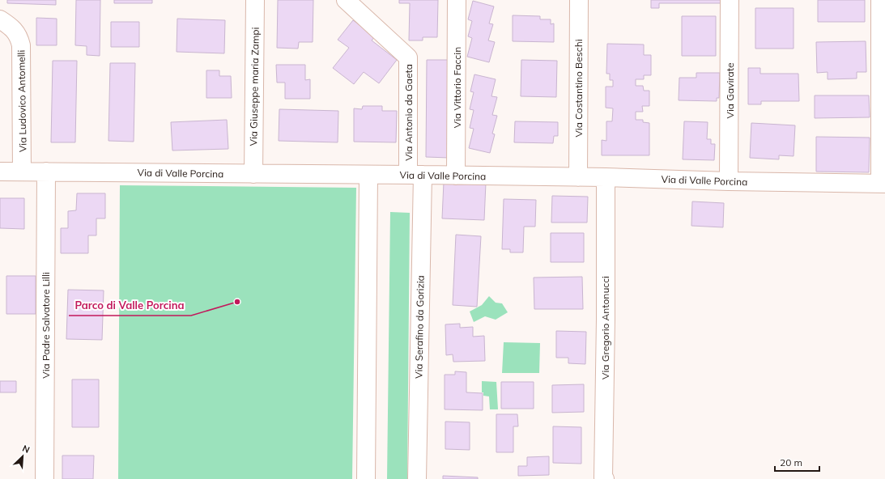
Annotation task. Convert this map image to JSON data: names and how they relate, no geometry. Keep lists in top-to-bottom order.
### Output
{
  "streets": {
    "street": [
      "Via Giuseppe maria Zampi",
      "Via Vittorio Faccin",
      "Via Costantino Beschi",
      "Via Gavirate",
      "Via Ludovico Antomelli",
      "Via Antonio da Gaeta",
      "Via di Valle Porcina",
      "Via Padre Salvatore Lilli",
      "Via Serafino da Gorizia",
      "Via Gregorio Antonucci"
    ]
  },
  "crossings": [
    ["Via Giuseppe maria Zampi", "Via di Valle Porcina"],
    ["Via Vittorio Faccin", "Via di Valle Porcina"],
    ["Via Costantino Beschi", "Via di Valle Porcina"],
    ["Via Gavirate", "Via di Valle Porcina"],
    ["Via Ludovico Antomelli", "Via di Valle Porcina"],
    ["Via Antonio da Gaeta", "Via di Valle Porcina"],
    ["Via Antonio da Gaeta", "Via Serafino da Gorizia"],
    ["Via di Valle Porcina", "Via Padre Salvatore Lilli"],
    ["Via di Valle Porcina", "Via Serafino da Gorizia"],
    ["Via di Valle Porcina", "Via Gregorio Antonucci"]
  ],
  "places": ["Parco di Valle Porcina"],
  "scale_bar": "20 m",
  "north": "top right"
}
